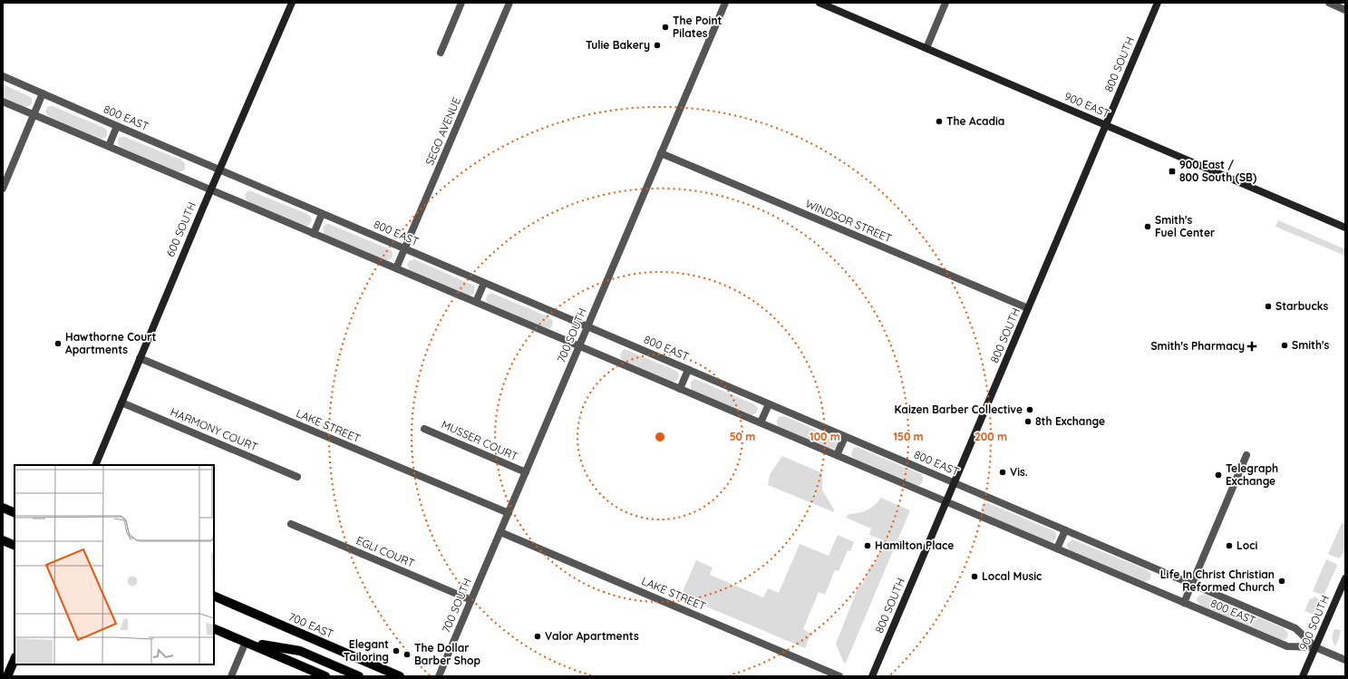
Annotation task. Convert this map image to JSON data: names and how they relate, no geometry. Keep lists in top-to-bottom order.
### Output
{
  "streets": {
    "main road": ["700 EAST"],
    "street": [
      "800 SOUTH",
      "900 EAST",
      "800 EAST",
      "SEGO AVENUE",
      "WINDSOR STREET",
      "600 SOUTH",
      "700 SOUTH",
      "LAKE STREET",
      "HARMONY COURT",
      "MUSSER COURT",
      "EGLI COURT",
      "900 SOUTH"
    ]
  },
  "crossings": [
    ["800 SOUTH", "900 EAST"],
    ["800 SOUTH", "800 EAST"],
    ["800 SOUTH", "WINDSOR STREET"],
    ["800 EAST", "SEGO AVENUE"],
    ["800 EAST", "600 SOUTH"],
    ["800 EAST", "700 SOUTH"],
    ["800 EAST", "900 SOUTH"],
    ["WINDSOR STREET", "700 SOUTH"],
    ["600 SOUTH", "LAKE STREET"],
    ["600 SOUTH", "HARMONY COURT"],
    ["700 SOUTH", "LAKE STREET"],
    ["700 SOUTH", "MUSSER COURT"],
    ["700 SOUTH", "EGLI COURT"]
  ],
  "places": {
    "other": [
      "The Point Pilates",
      "Tulie Bakery",
      "The Acadia",
      "Smith's Fuel Center",
      "Starbucks",
      "Hawthorne Court Apartments",
      "Smith's",
      "Kaizen Barber Collective",
      "8th Exchange",
      "Vis.",
      "Telegraph Exchange",
      "Hamilton Place",
      "Loci",
      "Local Music",
      "Life In Christ Christian Reformed Church",
      "Valor Apartments",
      "Elegant Tailoring",
      "The Dollar Barber Shop"
    ],
    "transit": ["900 East / 800 South (SB)"],
    "health": ["Smith's Pharmacy"]
  },
  "rings": [
    "50 m",
    "100 m",
    "150 m",
    "200 m"
  ]
}
